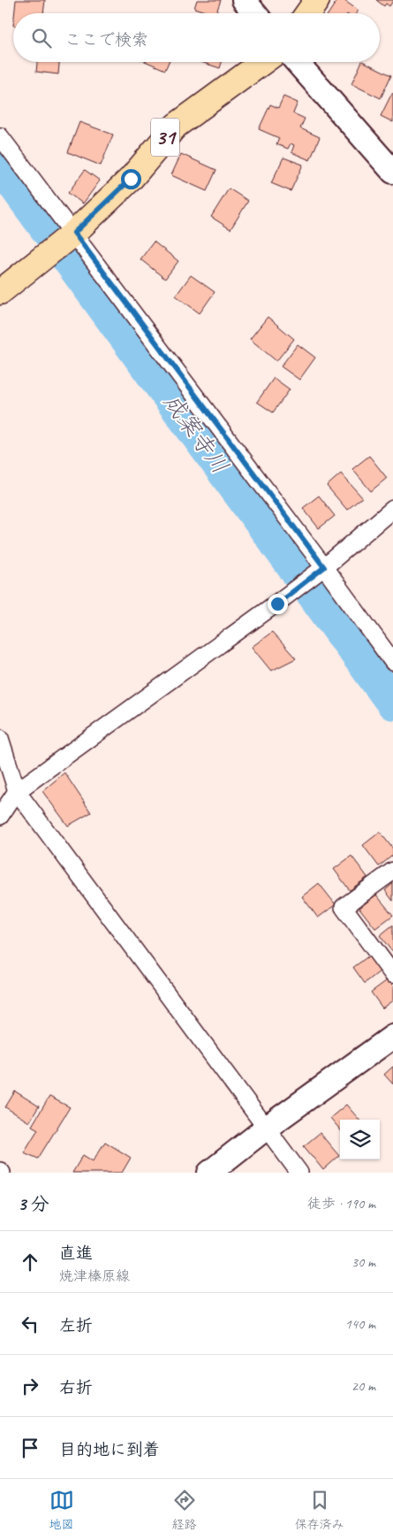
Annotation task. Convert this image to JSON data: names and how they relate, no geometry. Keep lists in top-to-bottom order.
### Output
{
  "streets": {
    "main road": ["31"]
  },
  "water": ["成案寺川"],
  "page": {
    "search": "ここで検索",
    "heading": ["3 分", "徒歩 · 190 m"],
    "list": [
      ["直進", "焼津榛原線", "30 m"],
      ["左折", "140 m"],
      ["右折", "20 m"],
      "目的地に到着"
    ],
    "nav": ["地図", "経路", "保存済み"]
  }
}
